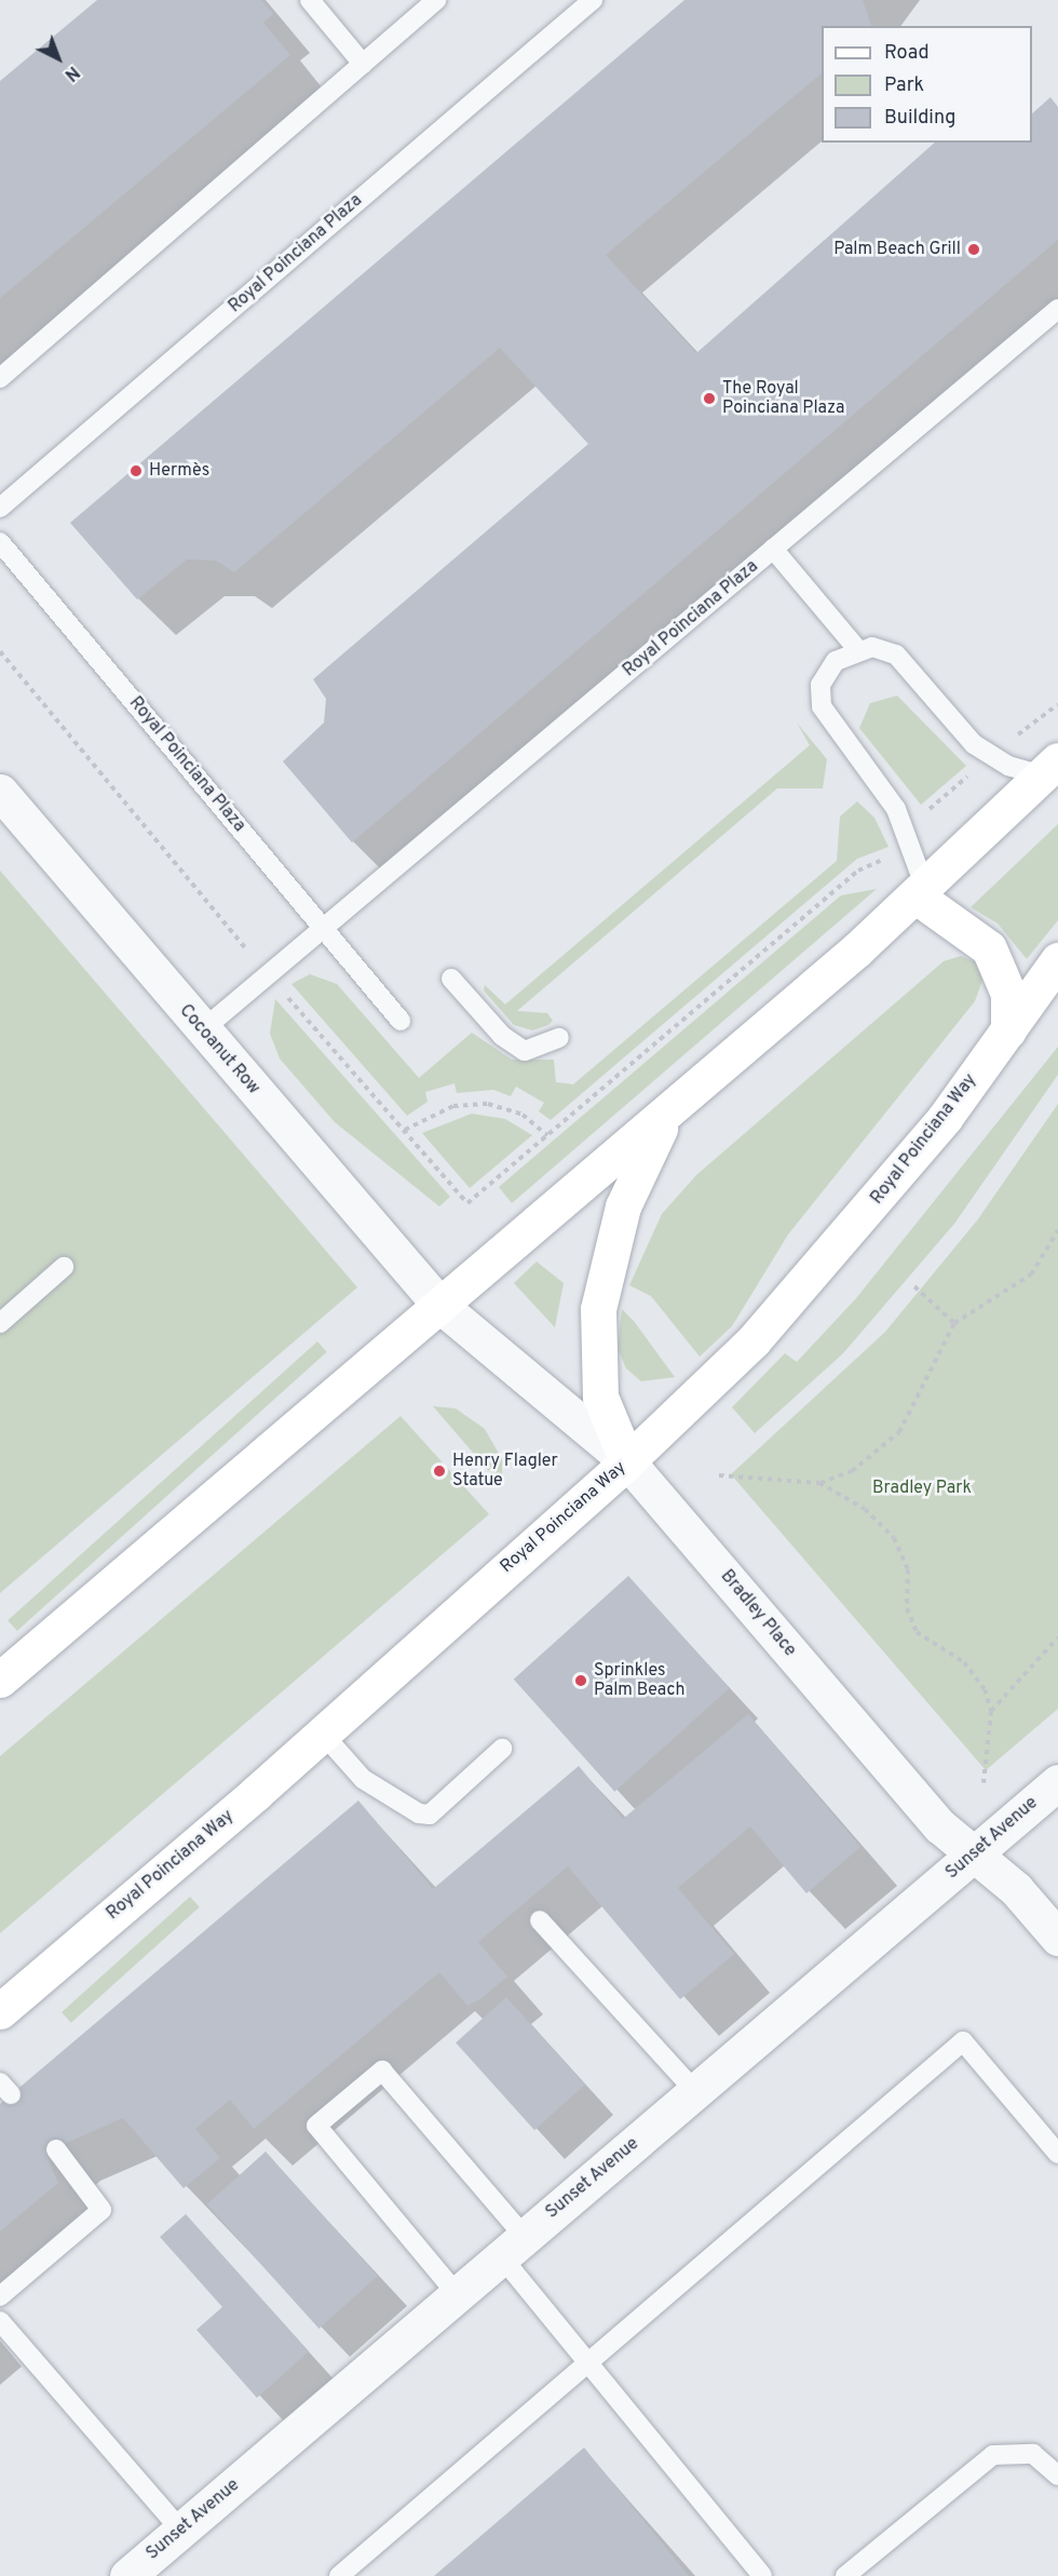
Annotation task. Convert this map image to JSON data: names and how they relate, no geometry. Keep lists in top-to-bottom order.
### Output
{
  "streets": {
    "main road": ["Royal Poinciana Way"],
    "street": ["Cocoanut Row", "Bradley Place", "Sunset Avenue"],
    "lane": ["Royal Poinciana Plaza"]
  },
  "crossings": [
    ["Cocoanut Row", "Bradley Place"],
    ["Royal Poinciana Way", "Bradley Place"],
    ["Bradley Place", "Sunset Avenue"]
  ],
  "parks": ["Bradley Park"],
  "places": [
    "Palm Beach Grill",
    "The Royal Poinciana Plaza",
    "Hermès",
    "Henry Flagler Statue",
    "Sprinkles Palm Beach"
  ],
  "legend": ["Road", "Park", "Building"],
  "north": "bottom right"
}
